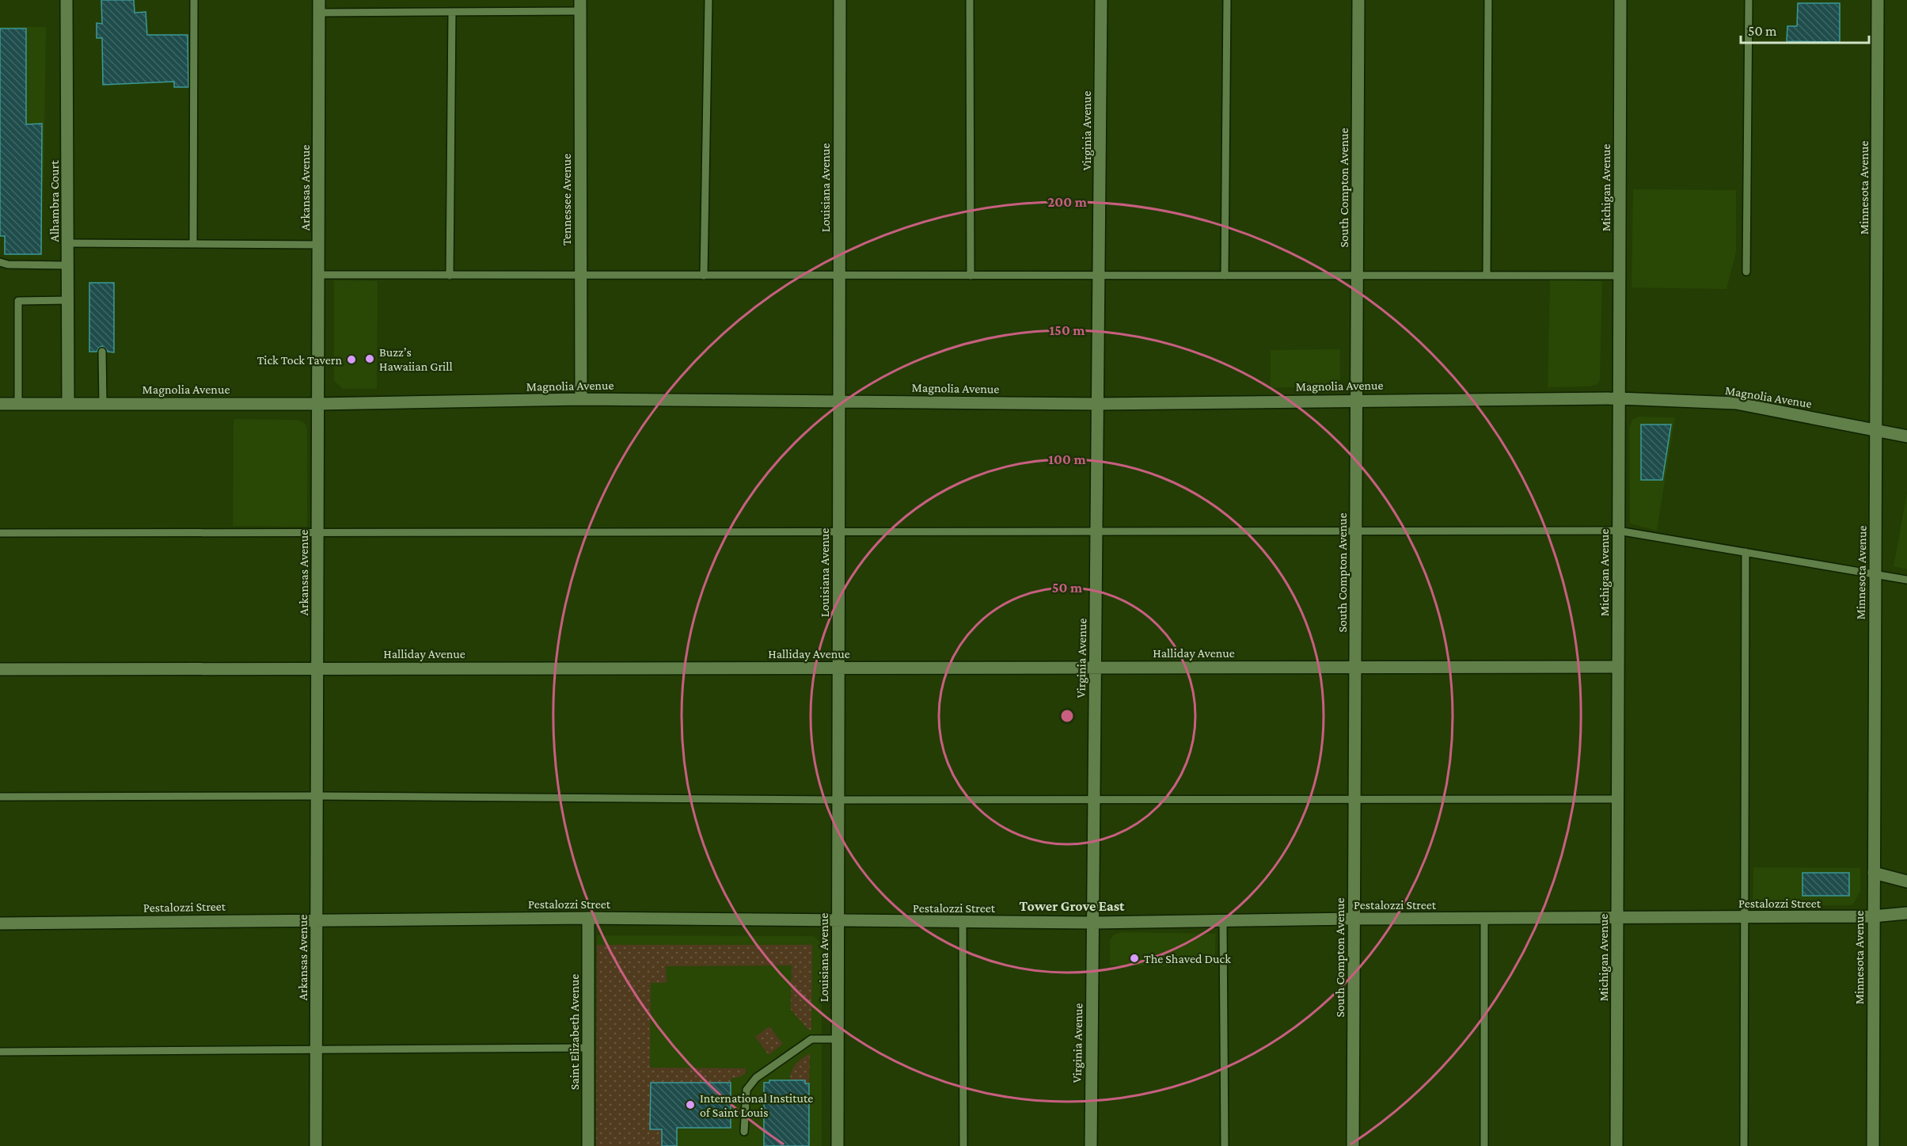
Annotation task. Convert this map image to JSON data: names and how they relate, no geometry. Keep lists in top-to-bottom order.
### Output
{
  "streets": {
    "street": [
      "Virginia Avenue",
      "Arkansas Avenue",
      "Louisiana Avenue",
      "South Compton Avenue",
      "Michigan Avenue",
      "Minnesota Avenue",
      "Tennessee Avenue",
      "Alhambra Court",
      "Magnolia Avenue",
      "Halliday Avenue",
      "Pestalozzi Street",
      "Saint Elizabeth Avenue"
    ]
  },
  "crossings": [
    ["Virginia Avenue", "Magnolia Avenue"],
    ["Virginia Avenue", "Halliday Avenue"],
    ["Virginia Avenue", "Pestalozzi Street"],
    ["Arkansas Avenue", "Magnolia Avenue"],
    ["Arkansas Avenue", "Halliday Avenue"],
    ["Arkansas Avenue", "Pestalozzi Street"],
    ["Louisiana Avenue", "Magnolia Avenue"],
    ["Louisiana Avenue", "Halliday Avenue"],
    ["Louisiana Avenue", "Pestalozzi Street"],
    ["South Compton Avenue", "Magnolia Avenue"],
    ["South Compton Avenue", "Halliday Avenue"],
    ["South Compton Avenue", "Pestalozzi Street"],
    ["Michigan Avenue", "Magnolia Avenue"],
    ["Michigan Avenue", "Halliday Avenue"],
    ["Michigan Avenue", "Pestalozzi Street"],
    ["Minnesota Avenue", "Magnolia Avenue"],
    ["Minnesota Avenue", "Pestalozzi Street"],
    ["Tennessee Avenue", "Magnolia Avenue"],
    ["Alhambra Court", "Magnolia Avenue"],
    ["Pestalozzi Street", "Saint Elizabeth Avenue"]
  ],
  "districts": ["Tower Grove East"],
  "places": [
    "Buzz’s Hawaiian Grill",
    "Tick Tock Tavern",
    "The Shaved Duck",
    "International Institute of Saint Louis"
  ],
  "scale_bar": "50 m",
  "rings": [
    "200 m",
    "150 m",
    "100 m",
    "50 m"
  ]
}
